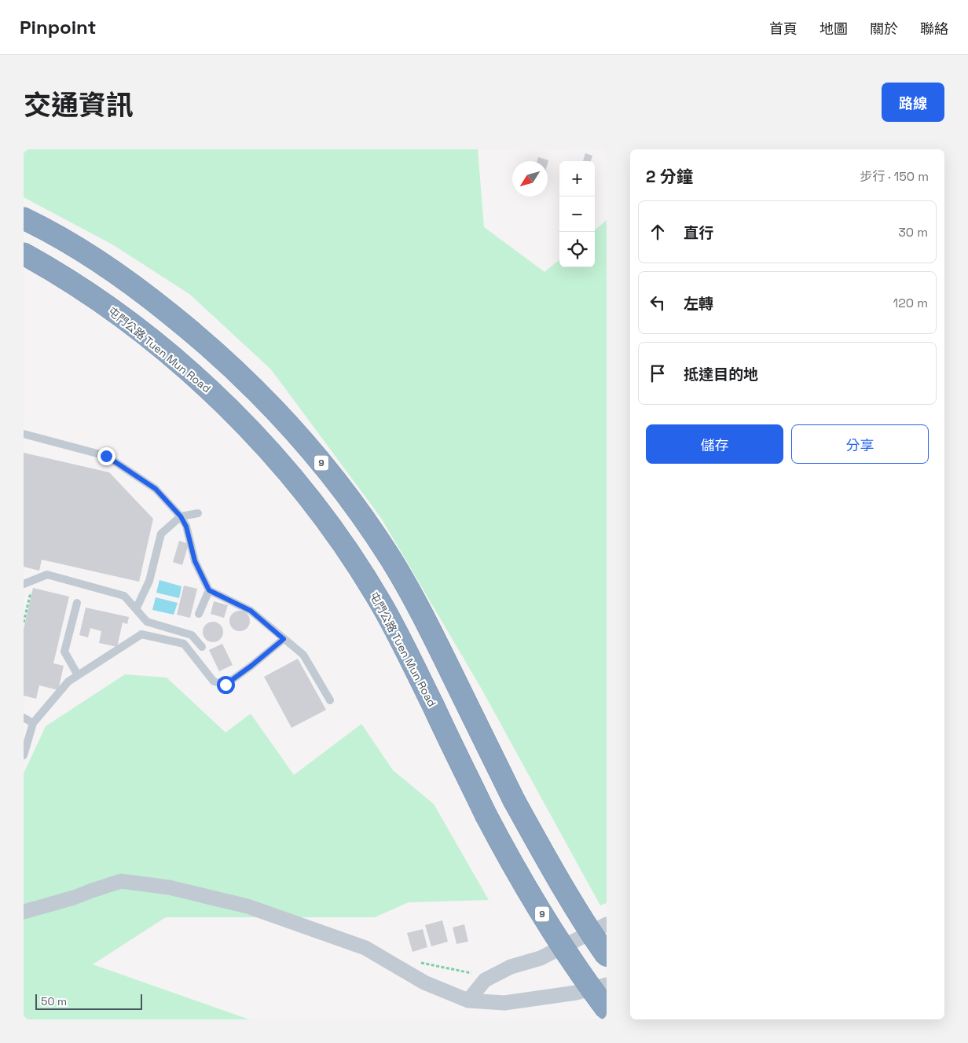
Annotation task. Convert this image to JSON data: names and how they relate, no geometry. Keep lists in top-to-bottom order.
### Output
{
  "streets": {
    "highway": ["屯門公路 Tuen Mun Road", "9"]
  },
  "scale_bar": "50 m",
  "north": "bottom left",
  "page": {
    "header": "Pinpoint",
    "nav": [
      "首頁",
      "地圖",
      "關於",
      "聯絡"
    ],
    "title": "交通資訊",
    "buttons": [
      "路線",
      ["儲存", "分享"]
    ],
    "heading": ["2 分鐘", "步行 · 150 m"],
    "map_buttons": ["+", "−"],
    "list": [
      ["直行", "30 m"],
      ["左轉", "120 m"],
      "抵達目的地"
    ],
    "scale": "50 m"
  }
}
